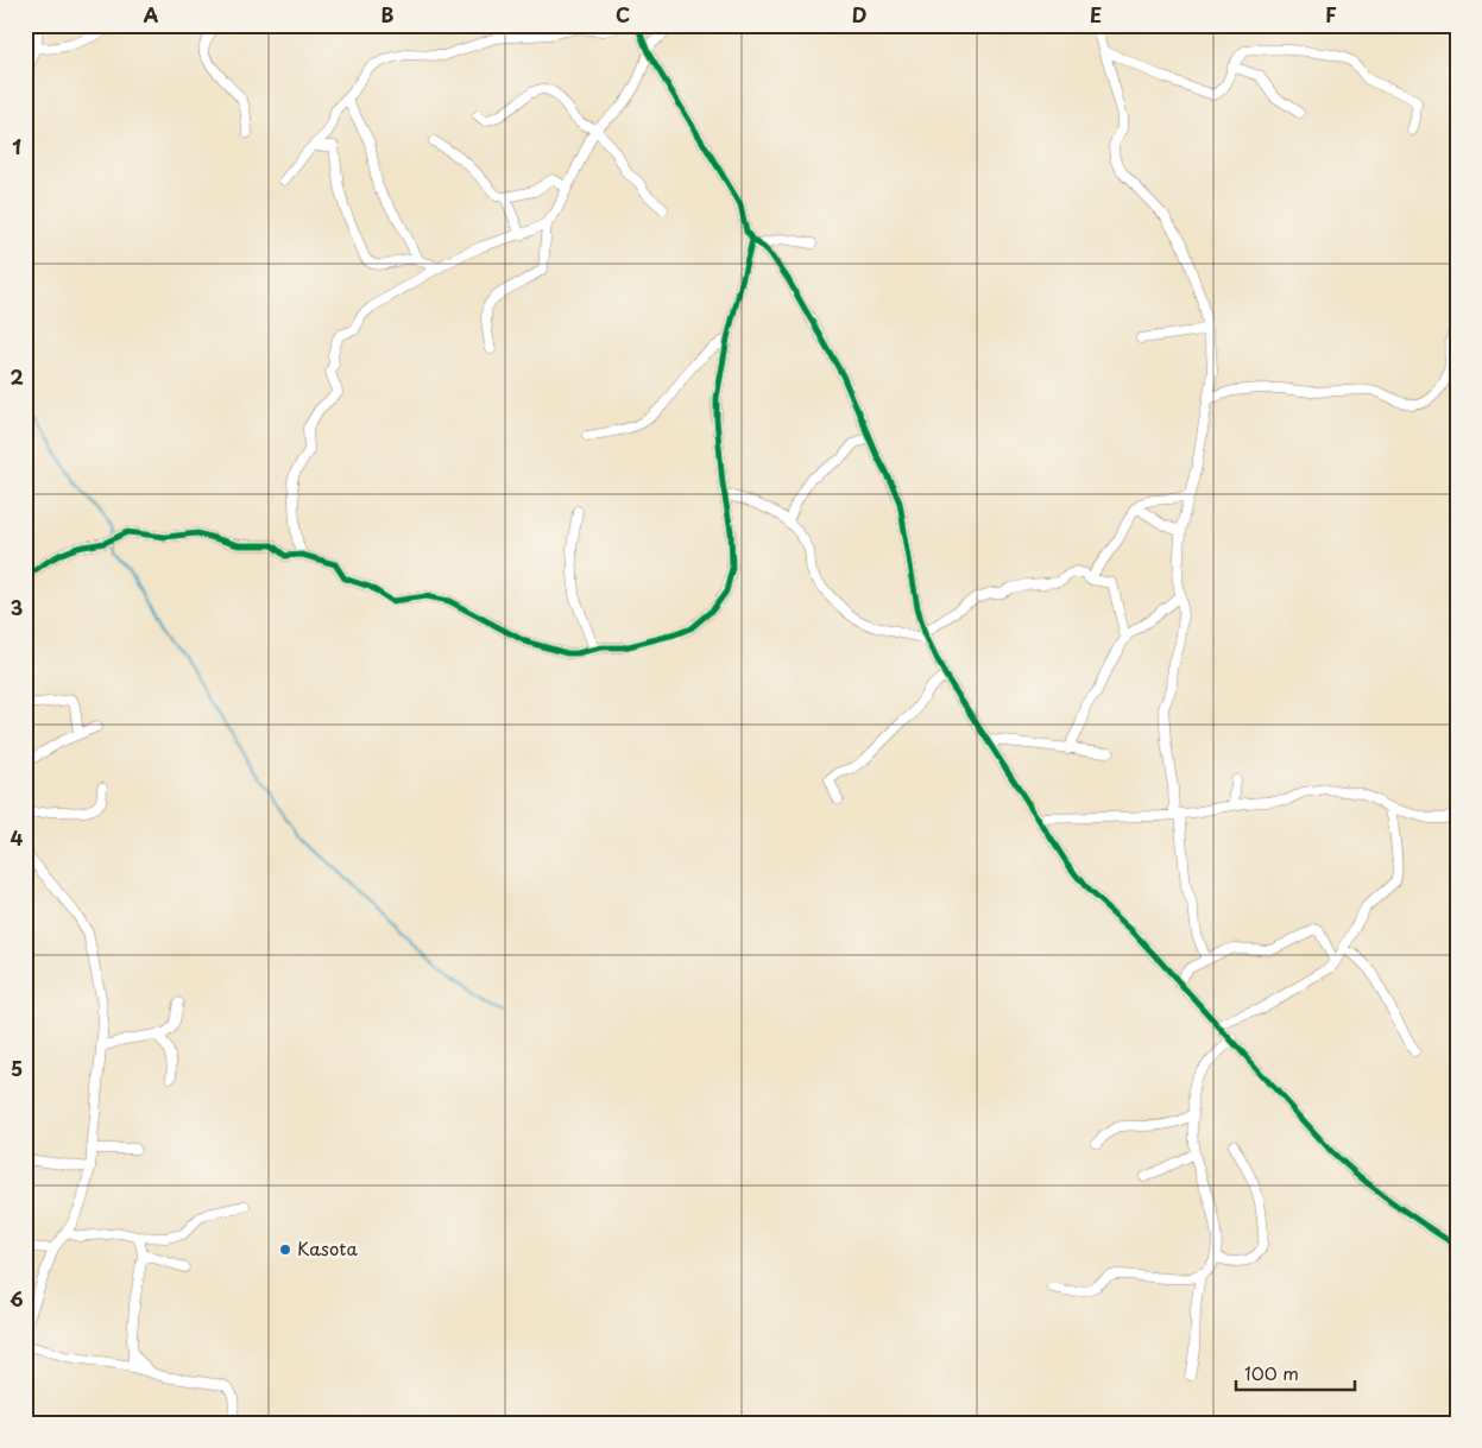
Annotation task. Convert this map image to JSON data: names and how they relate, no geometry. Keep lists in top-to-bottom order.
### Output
{
  "places": ["Kasota"],
  "scale_bar": "100 m",
  "grid": {
    "columns": [
      "A",
      "B",
      "C",
      "D",
      "E",
      "F"
    ],
    "rows": [
      "1",
      "2",
      "3",
      "4",
      "5",
      "6"
    ]
  }
}
